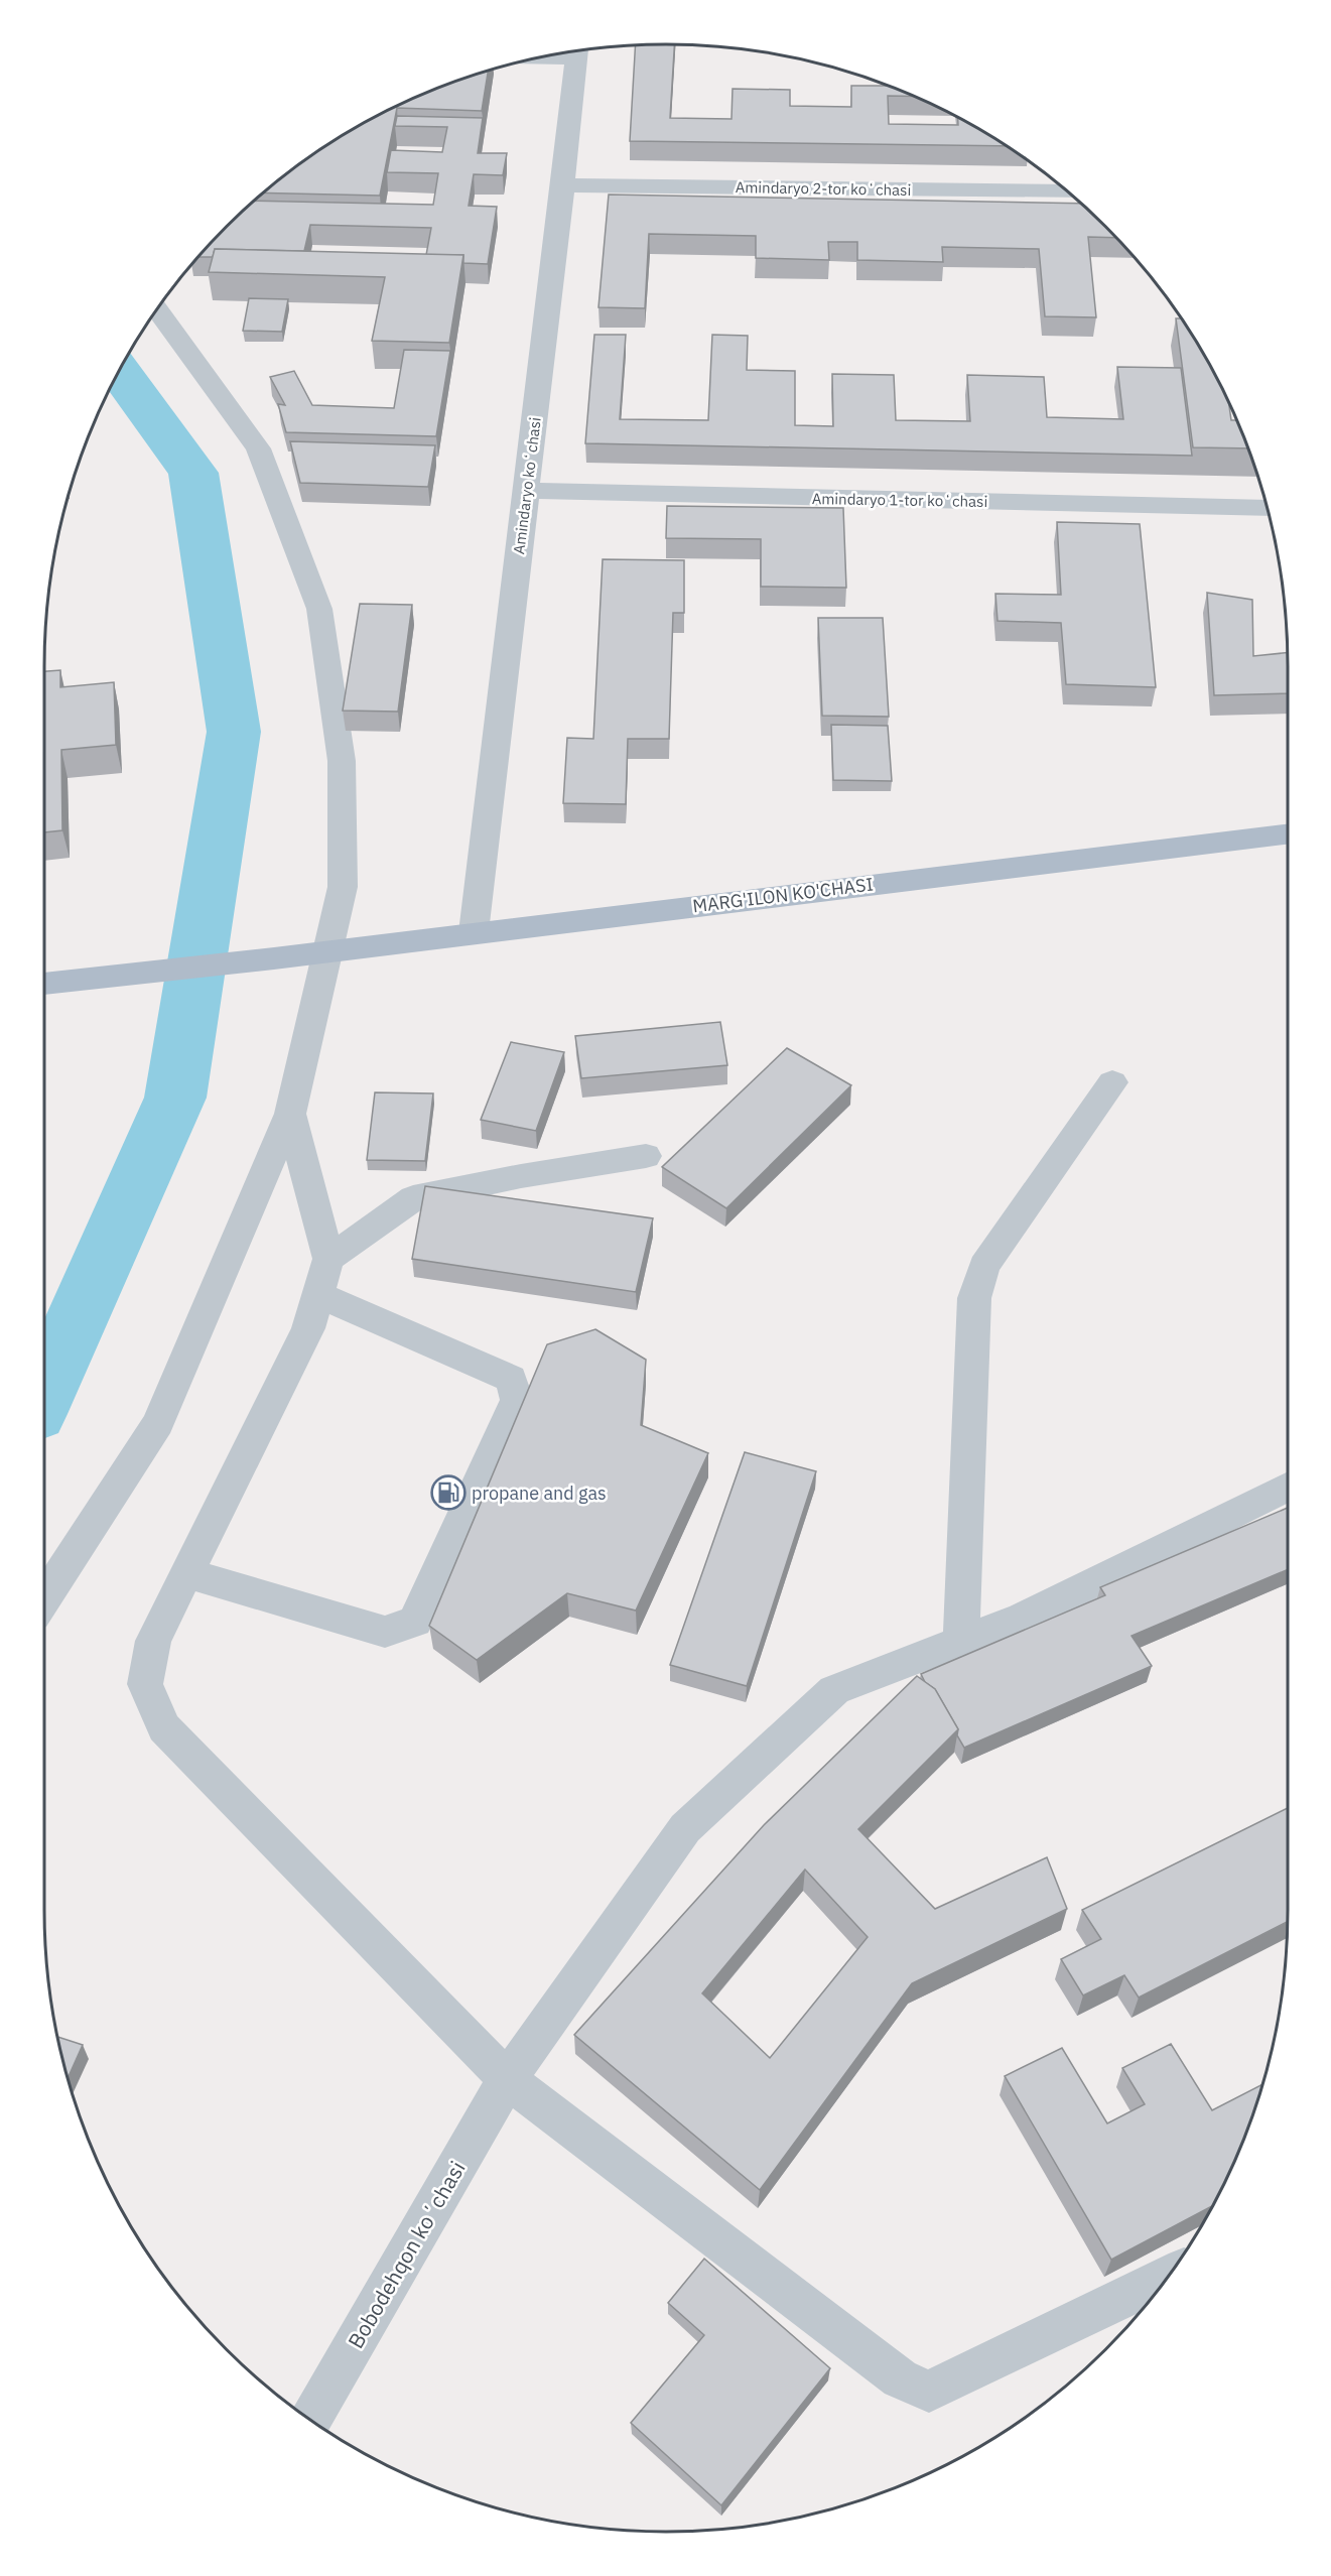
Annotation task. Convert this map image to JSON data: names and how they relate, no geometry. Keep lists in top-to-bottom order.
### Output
{
  "streets": {
    "main road": ["MARG'ILON KO'CHASI"],
    "street": [
      "Amindaryo 2-tor koʻchasi",
      "Amindaryo koʻchasi",
      "Amindaryo 1-tor koʻchasi",
      "Bobodehqon koʼchasi"
    ]
  },
  "crossings": [
    ["Amindaryo 2-tor koʻchasi", "Amindaryo koʻchasi"],
    ["Amindaryo koʻchasi", "Amindaryo 1-tor koʻchasi"],
    ["Amindaryo koʻchasi", "MARG'ILON KO'CHASI"]
  ],
  "places": {
    "fuel station": ["propane and gas"]
  }
}
